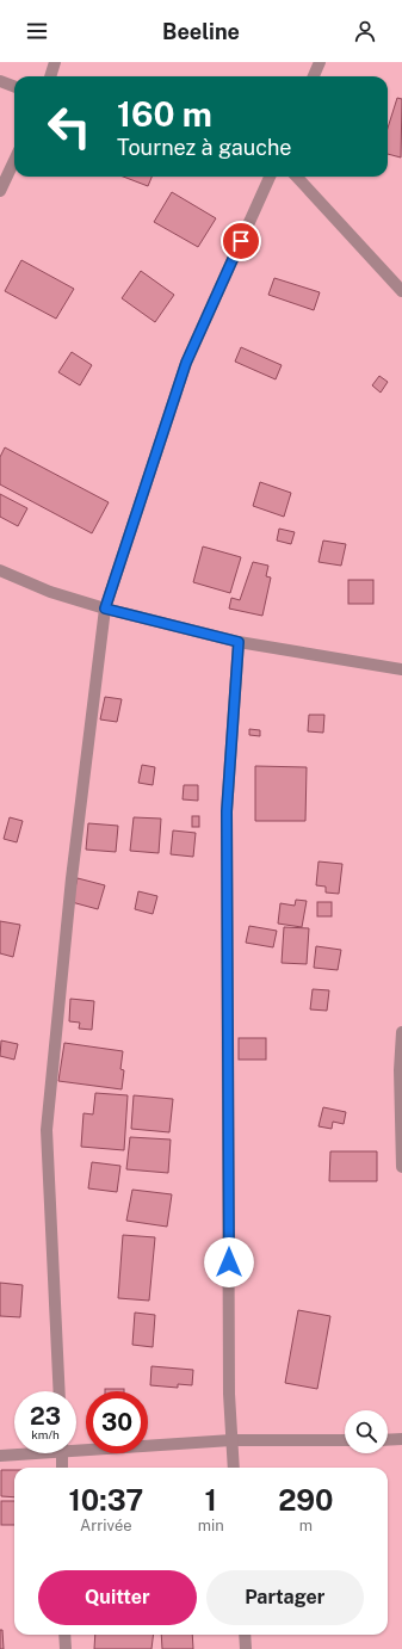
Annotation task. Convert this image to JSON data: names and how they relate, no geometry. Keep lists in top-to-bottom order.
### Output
{
  "page": {
    "header": "Beeline",
    "turn": ["160 m", "Tournez à gauche"],
    "speed": "23 km/h",
    "limit": "30",
    "eta": [
      "10:37",
      "Arrivée",
      "1",
      "min",
      "290",
      "m"
    ],
    "buttons": ["Quitter", "Partager"]
  }
}
